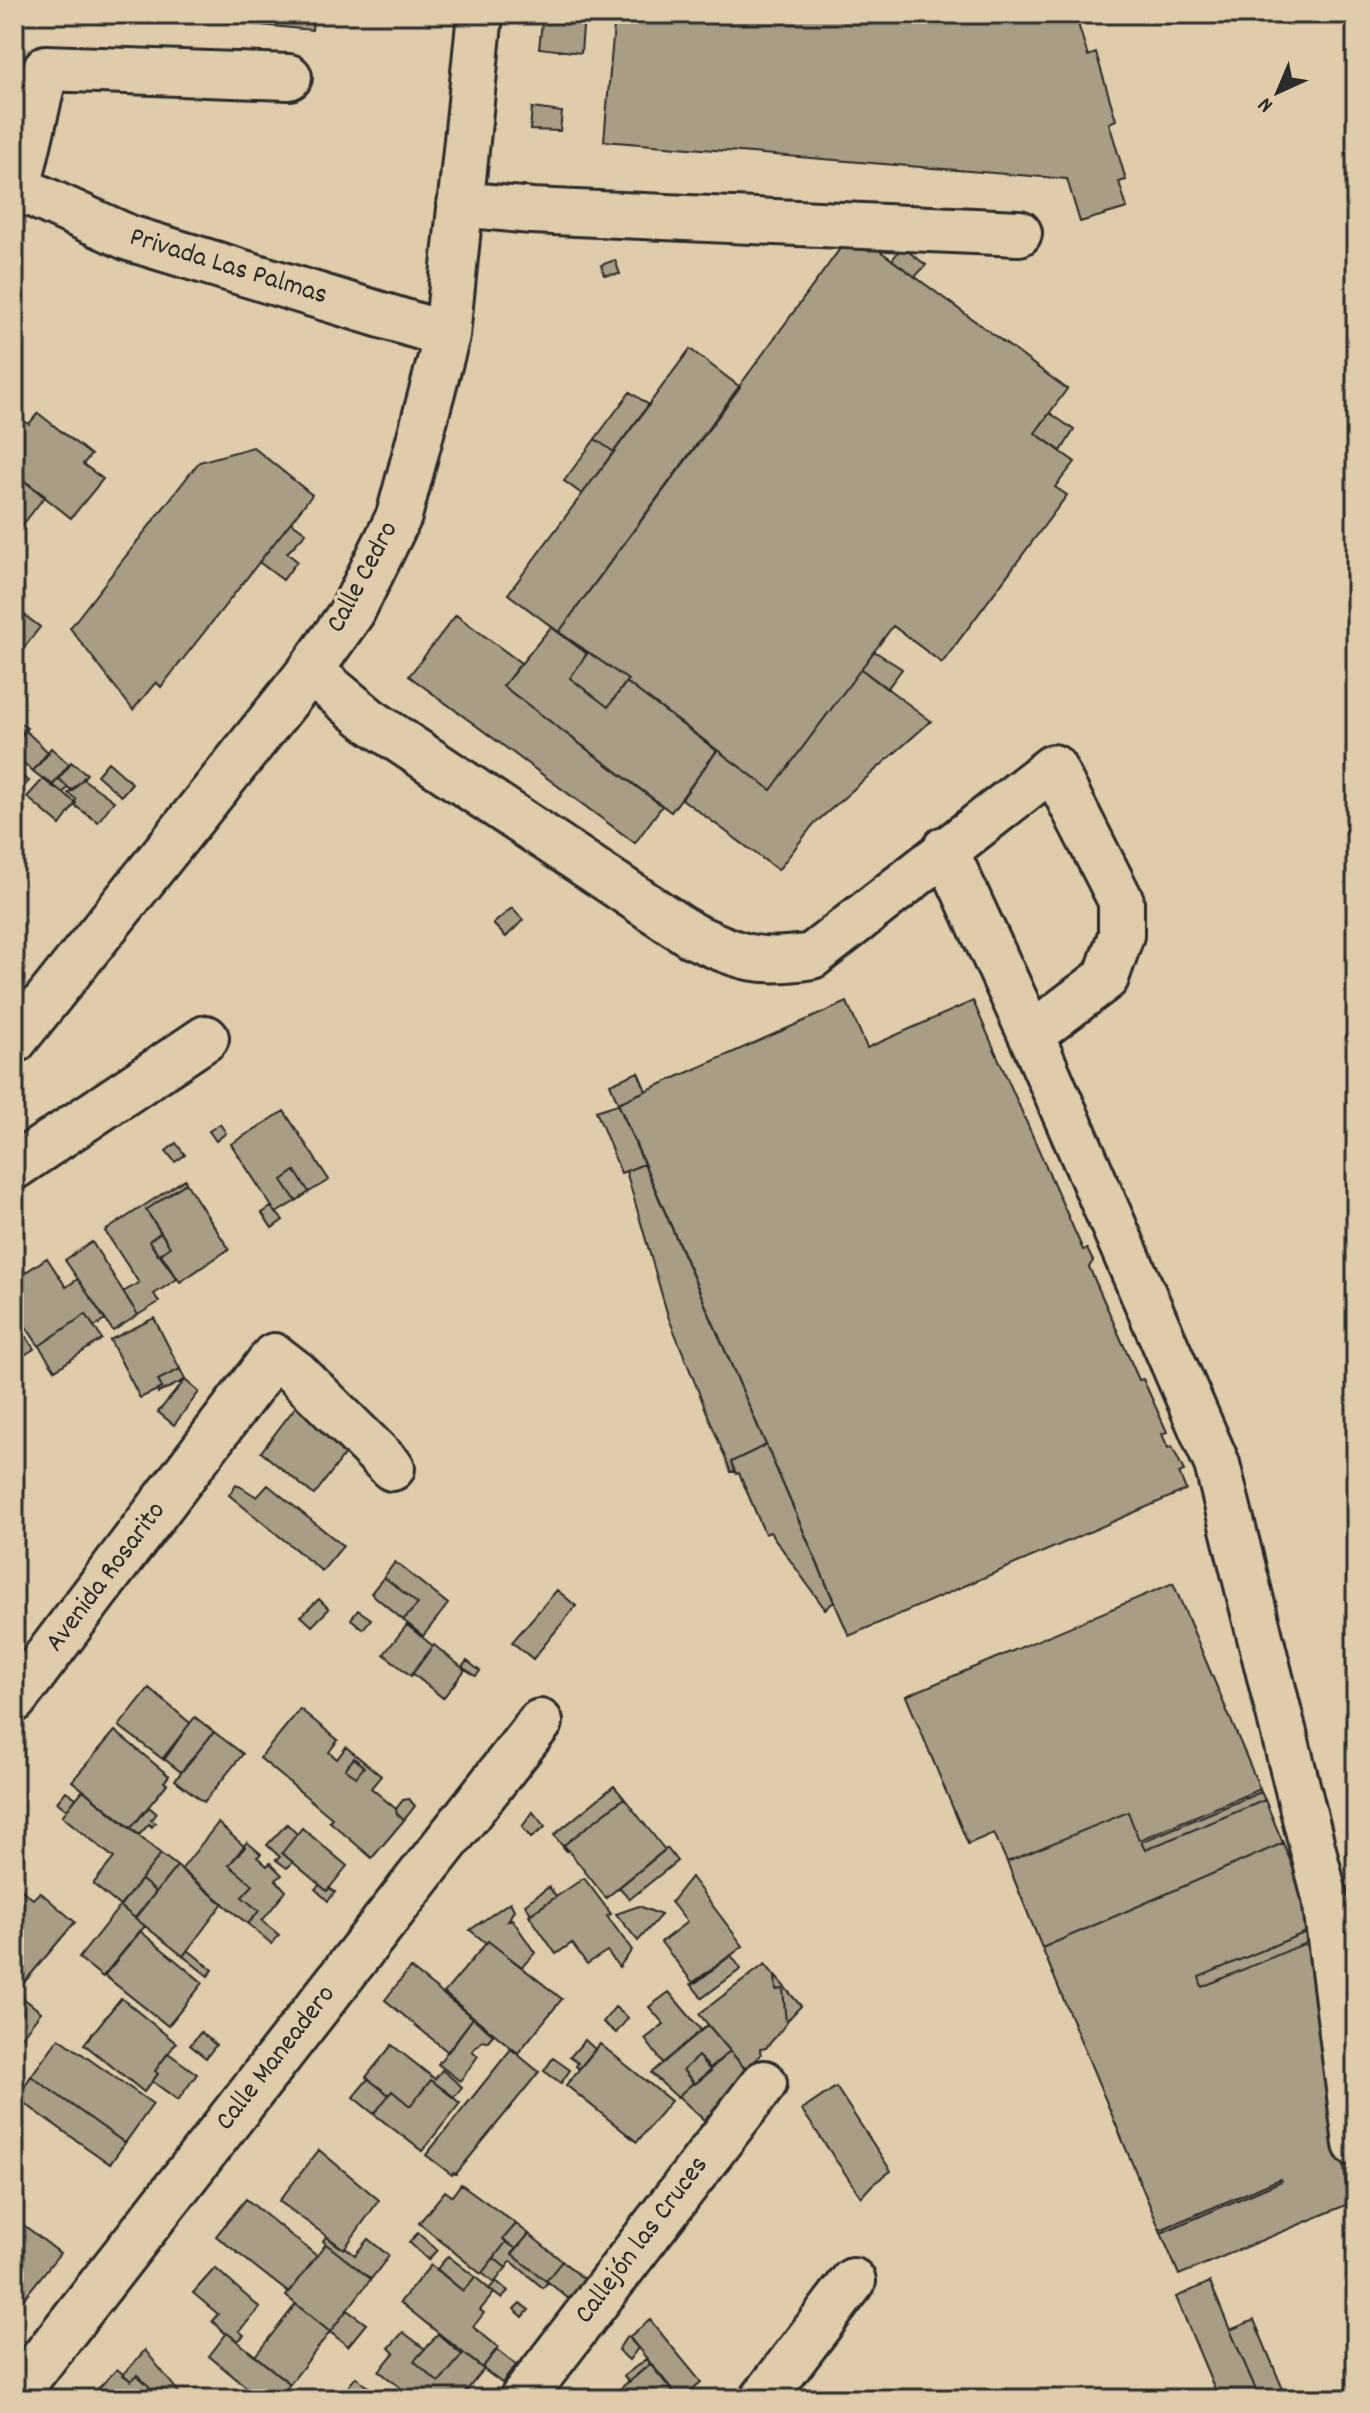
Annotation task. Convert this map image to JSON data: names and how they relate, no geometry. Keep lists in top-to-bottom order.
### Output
{
  "streets": {
    "street": [
      "Privada Las Palmas",
      "Calle Cedro",
      "Avenida Rosarito",
      "Calle Maneadero",
      "Callejón las Cruces"
    ]
  },
  "crossings": [
    ["Privada Las Palmas", "Calle Cedro"]
  ],
  "north": "bottom left"
}
